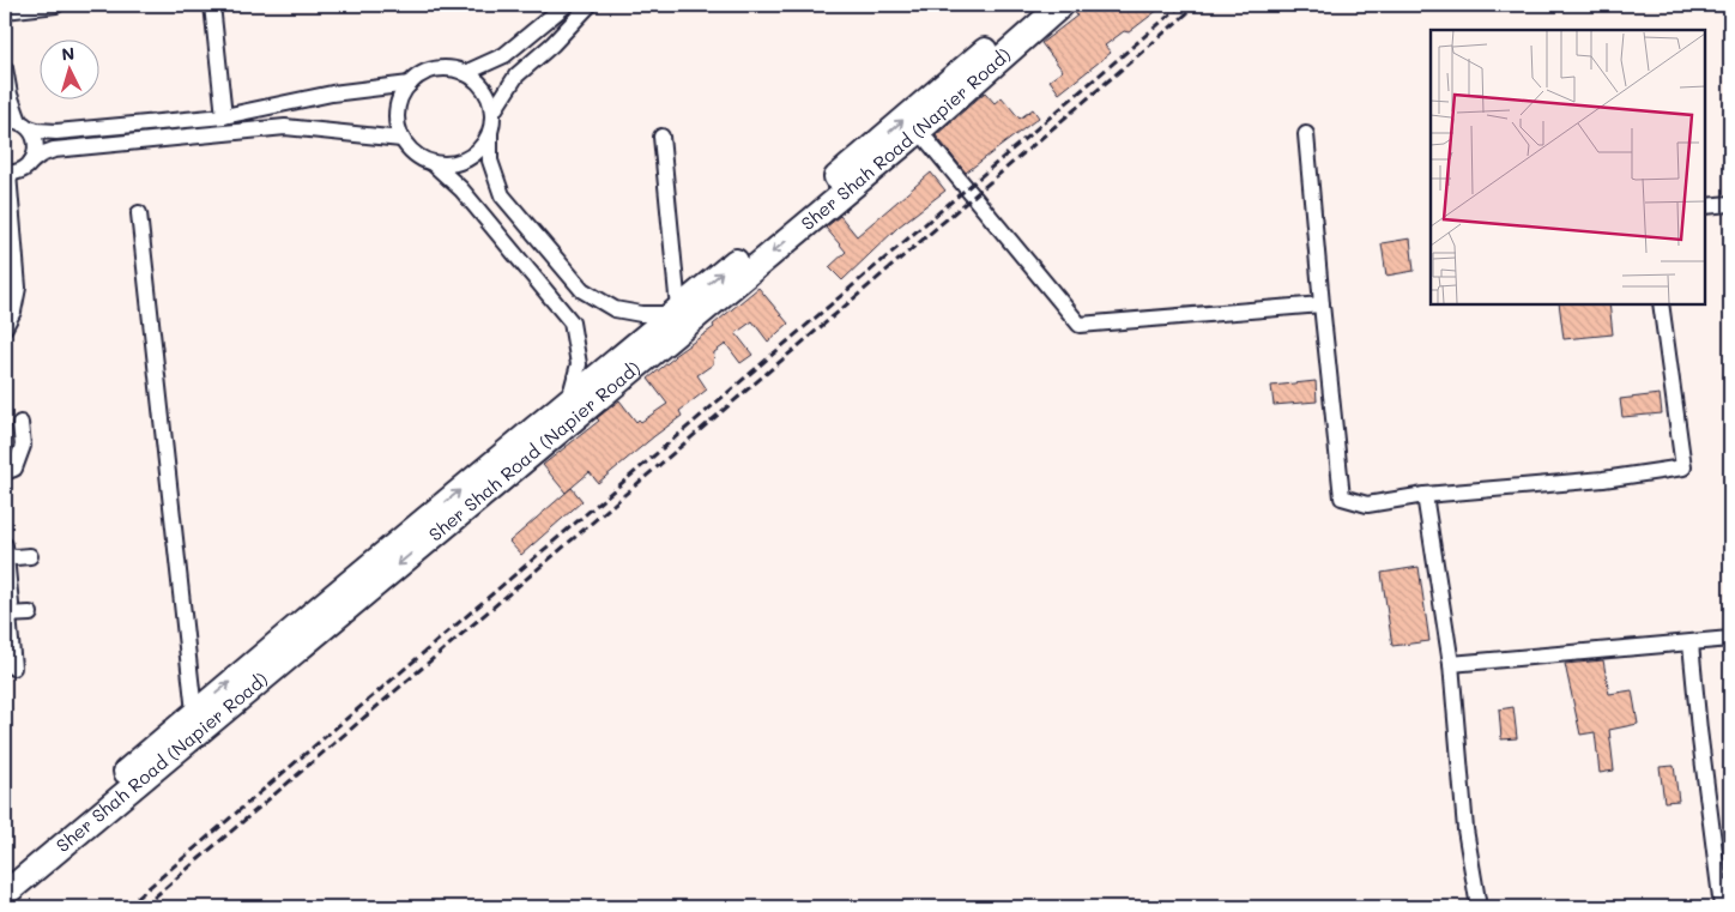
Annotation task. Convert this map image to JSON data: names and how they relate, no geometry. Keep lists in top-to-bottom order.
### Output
{
  "streets": {
    "main road": ["Sher Shah Road (Napier Road)"]
  },
  "north": "top"
}
